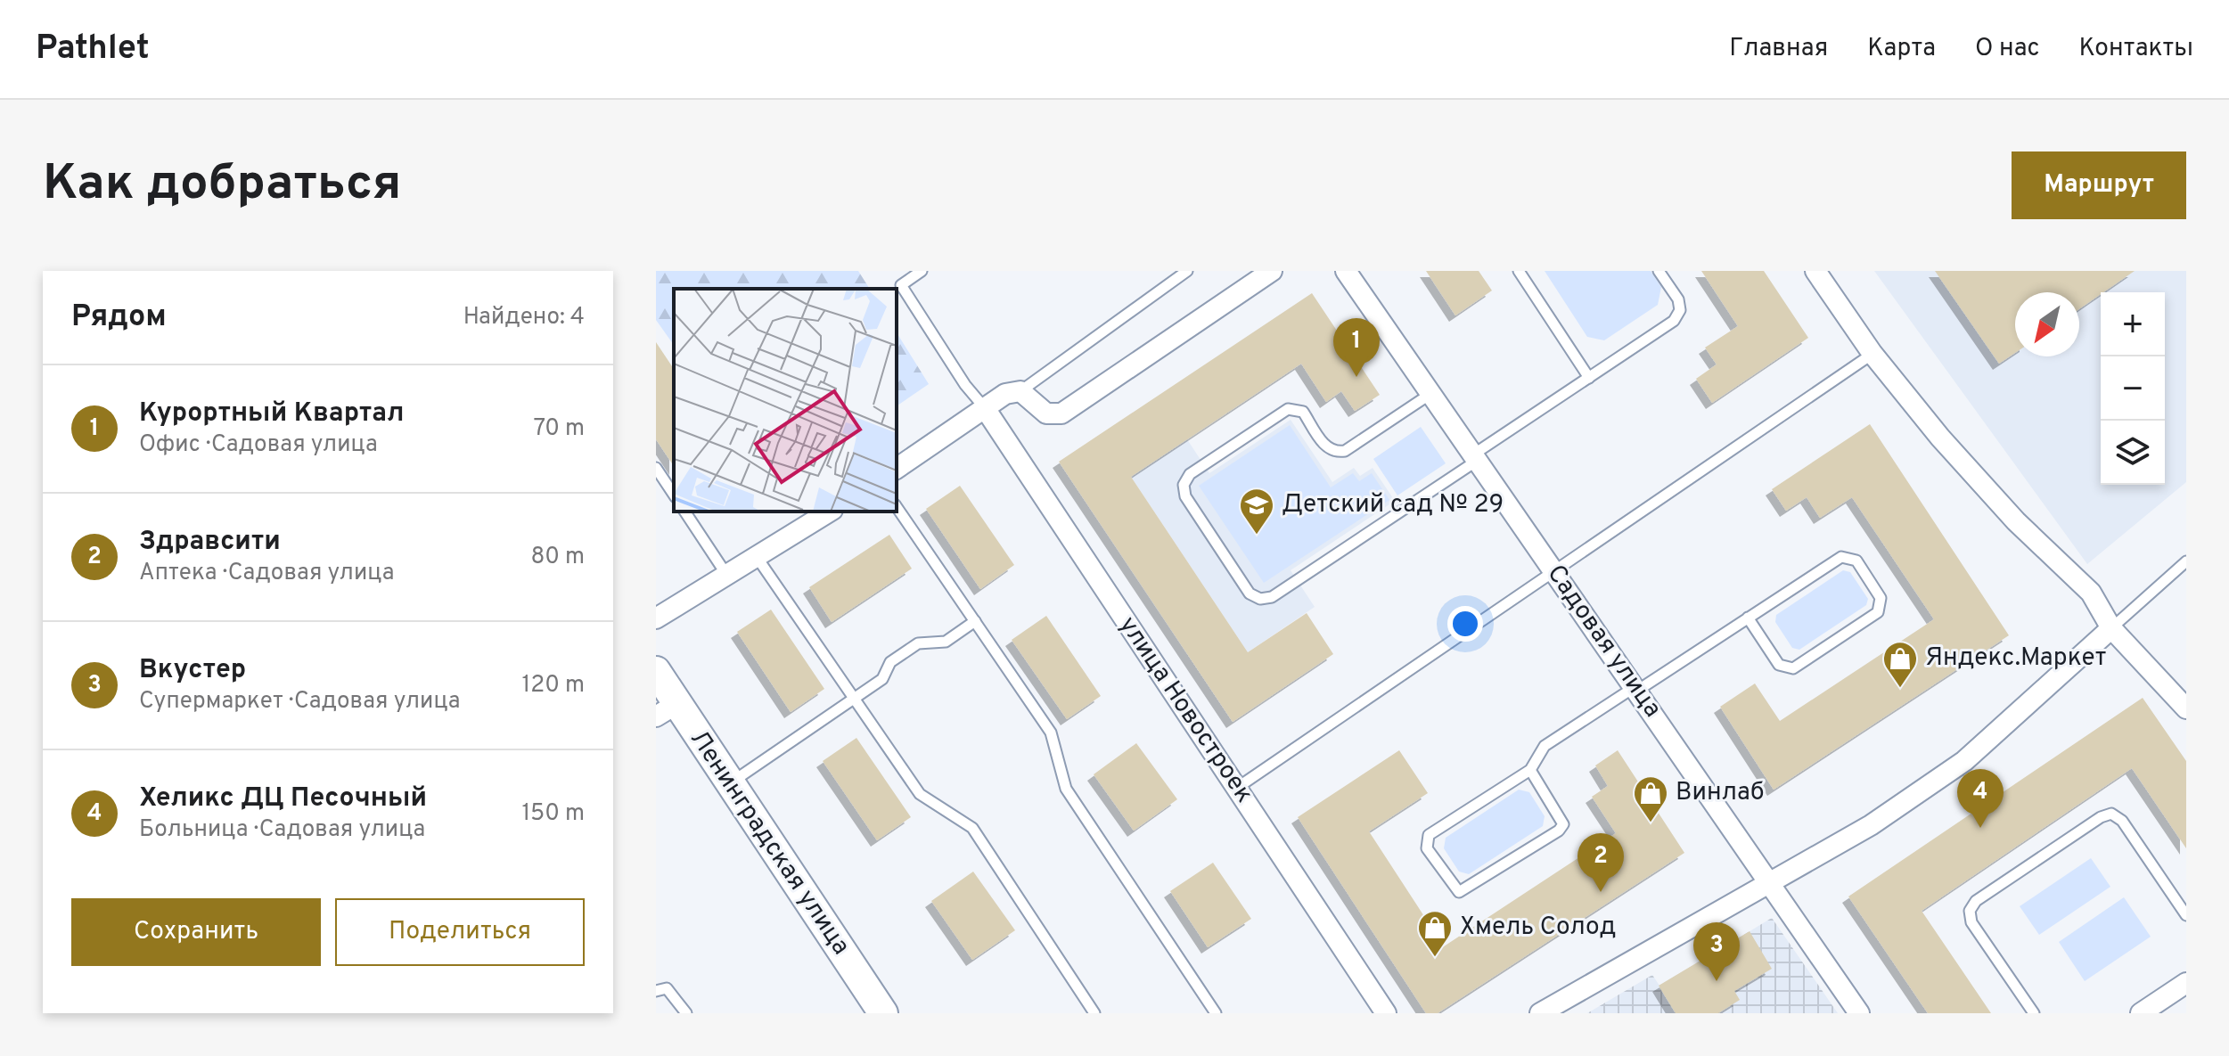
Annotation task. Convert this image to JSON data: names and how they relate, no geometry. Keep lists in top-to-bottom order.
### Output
{
  "streets": {
    "main road": ["Ленинградская улица"],
    "street": ["Садовая улица", "улица Новостроек"]
  },
  "places": {
    "school or university": ["Детский сад № 29"],
    "shop": ["Яндекс.Маркет", "Винлаб", "Хмель Солод"]
  },
  "north": "bottom left",
  "page": {
    "header": "Pathlet",
    "nav": [
      "Главная",
      "Карта",
      "О нас",
      "Контакты"
    ],
    "buttons": [
      "Маршрут",
      ["Сохранить", "Поделиться"]
    ],
    "title": "Как добраться",
    "heading": ["Рядом", "Найдено: 4"],
    "map_buttons": ["+", "−"],
    "pins": [
      "1",
      "4",
      "2",
      "3"
    ],
    "list": [
      {
        "mark": "1",
        "name": "Курортный Квартал",
        "note": "Офис · Садовая улица",
        "value": "70 m"
      },
      {
        "mark": "2",
        "name": "Здравсити",
        "note": "Аптека · Садовая улица",
        "value": "80 m"
      },
      {
        "mark": "3",
        "name": "Вкустер",
        "note": "Супермаркет · Садовая улица",
        "value": "120 m"
      },
      {
        "mark": "4",
        "name": "Хеликс ДЦ Песочный",
        "note": "Больница · Садовая улица",
        "value": "150 m"
      }
    ]
  }
}
